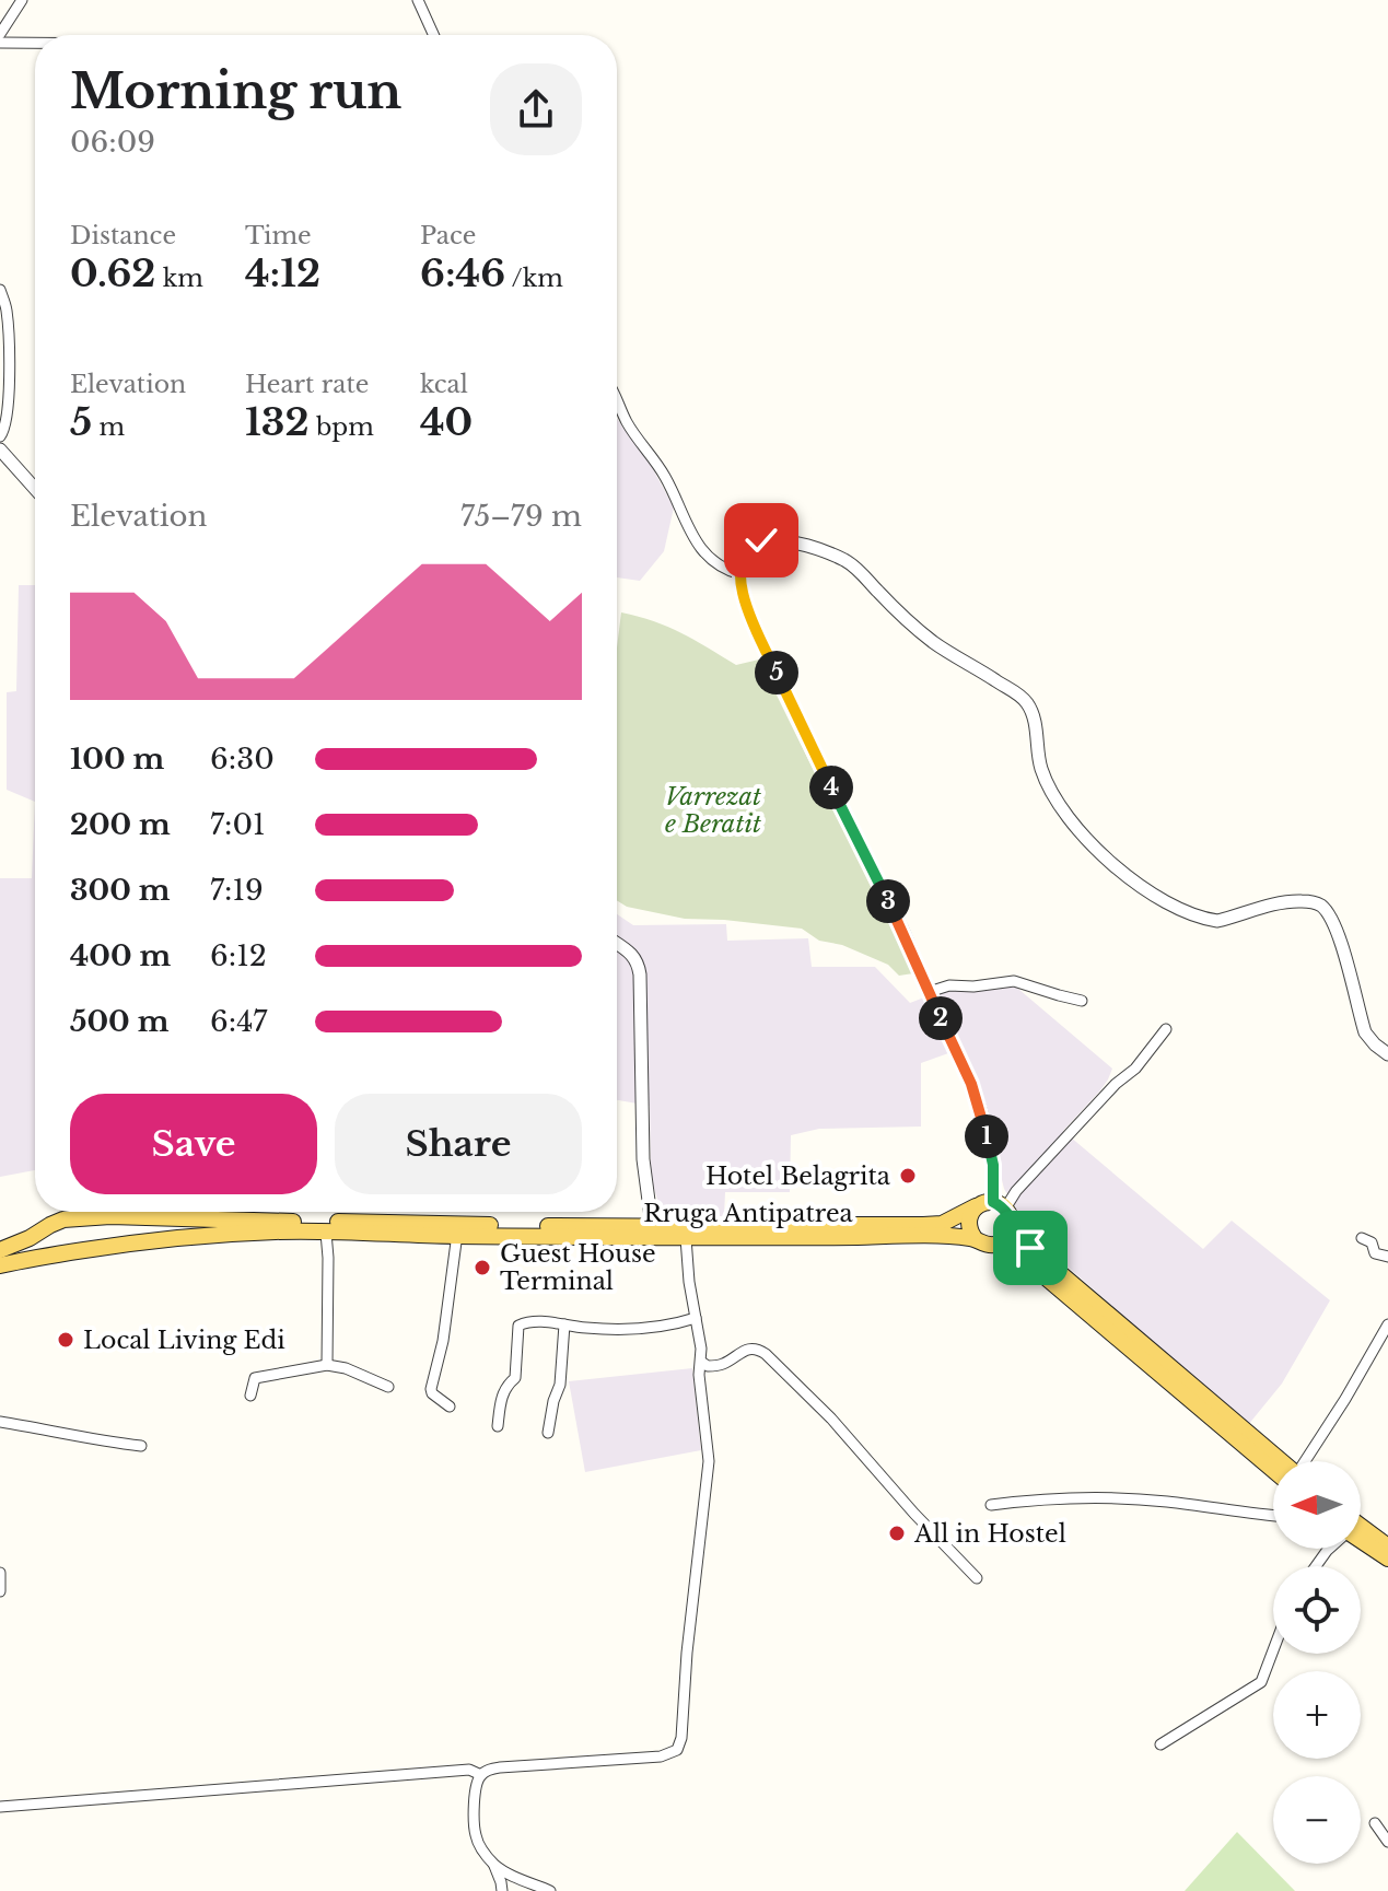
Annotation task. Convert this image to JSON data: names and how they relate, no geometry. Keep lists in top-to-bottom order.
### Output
{
  "streets": {
    "main road": ["Rruga Antipatrea"]
  },
  "parks": ["Varrezat e Beratit"],
  "places": [
    "Hotel Belagrita",
    "Guest House Terminal",
    "Local Living Edi",
    "All in Hostel"
  ],
  "north": "left",
  "page": {
    "heading": ["Morning run", "06:09"],
    "stats": [
      ["Distance", "0.62 km"],
      ["Time", "4:12"],
      ["Pace", "6:46 /km"],
      ["Elevation", "5 m"],
      ["Heart rate", "132 bpm"],
      ["kcal", "40"]
    ],
    "chart": ["Elevation", "75–79 m"],
    "pins": [
      "5",
      "4",
      "3",
      "2",
      "1"
    ],
    "list": [
      {
        "name": "100 m",
        "note": "6:30"
      },
      {
        "name": "200 m",
        "note": "7:01"
      },
      {
        "name": "300 m",
        "note": "7:19"
      },
      {
        "name": "400 m",
        "note": "6:12"
      },
      {
        "name": "500 m",
        "note": "6:47"
      }
    ],
    "buttons": ["Save", "Share"],
    "map_buttons": ["+", "−"]
  }
}
